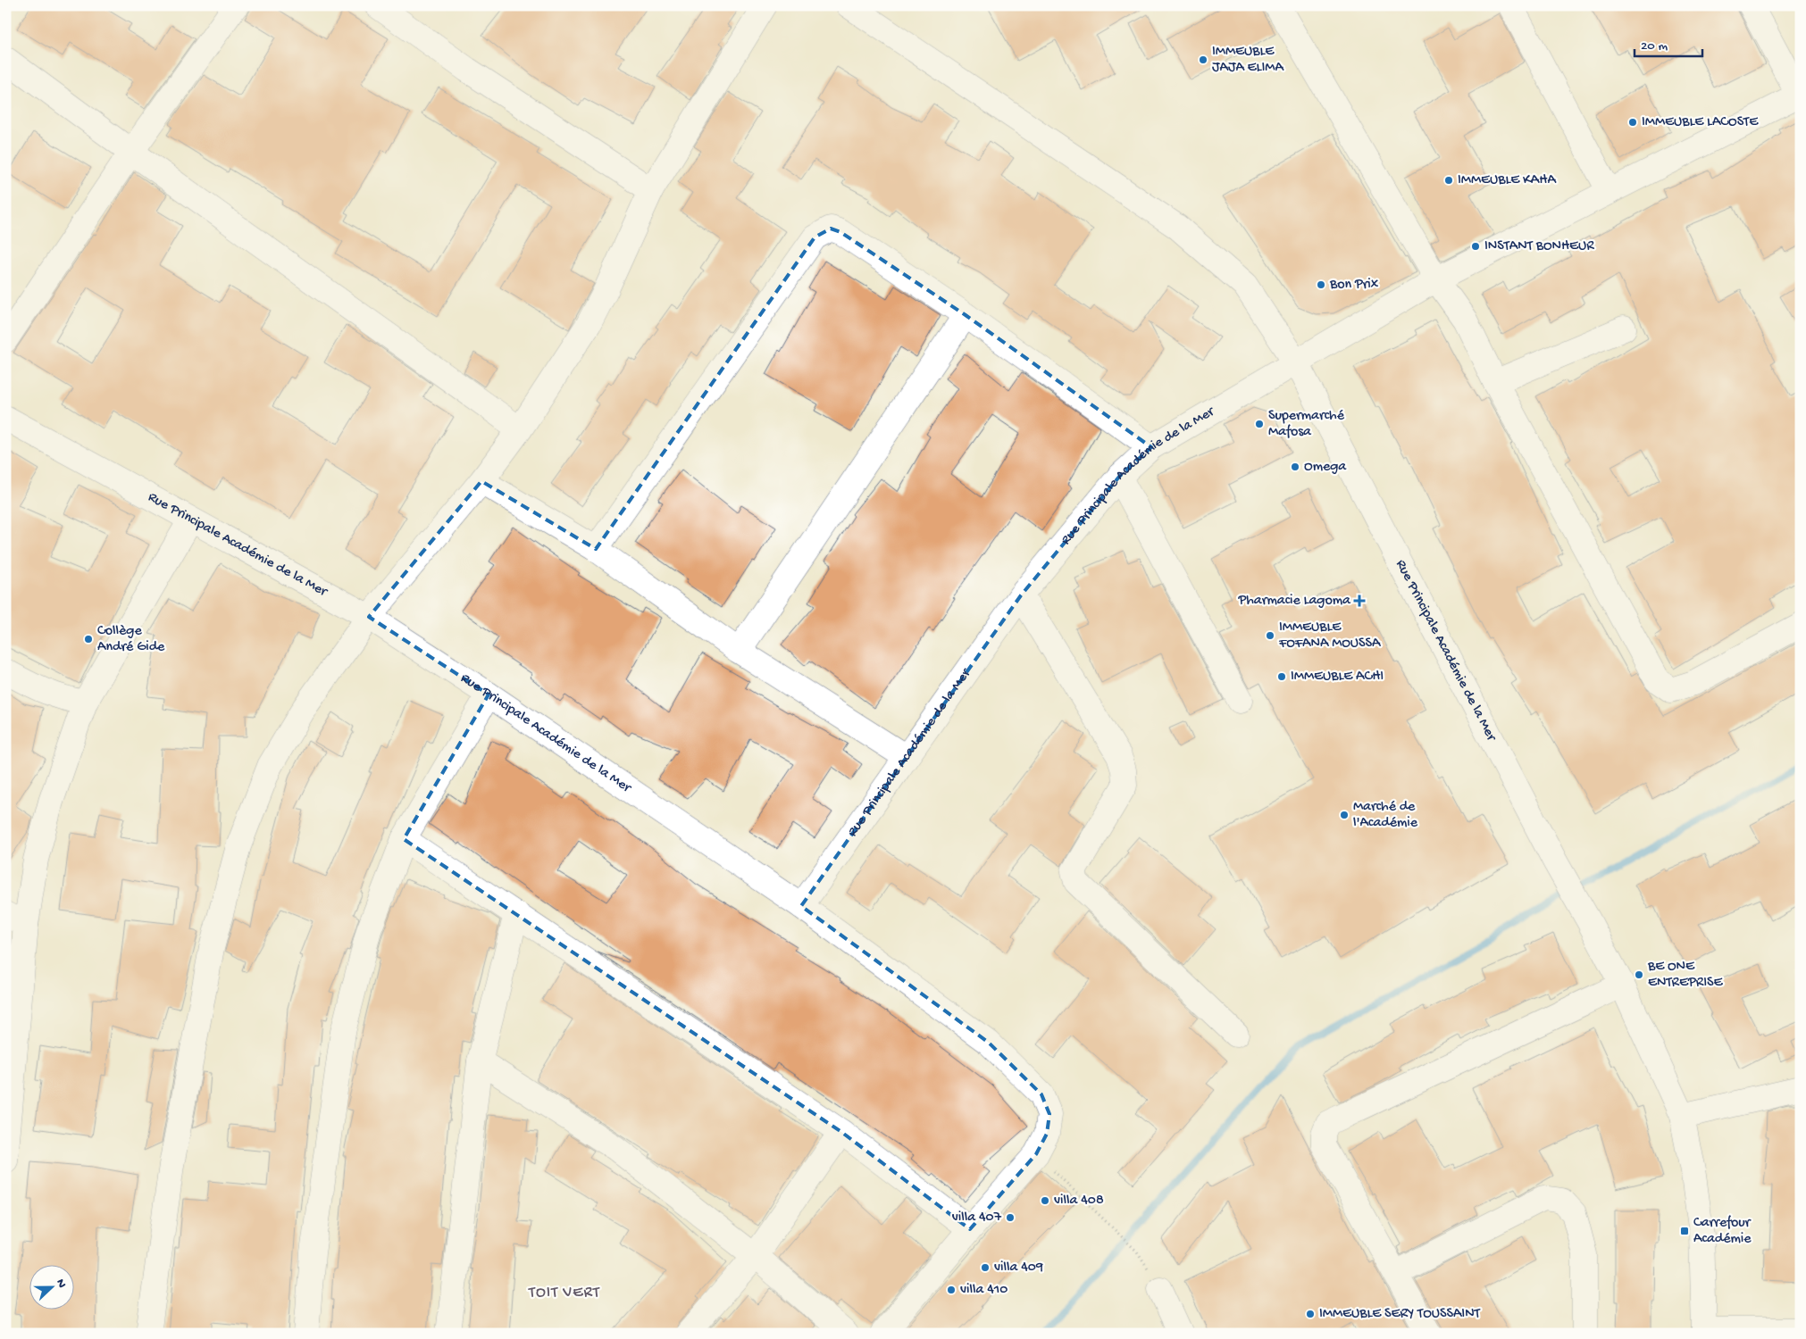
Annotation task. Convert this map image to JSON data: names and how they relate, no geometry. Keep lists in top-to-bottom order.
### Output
{
  "streets": {
    "street": ["Rue Principale Académie de la Mer"]
  },
  "districts": ["TOIT VERT"],
  "places": {
    "other": [
      "IMMEUBLE JAJA ELIMA",
      "IMMEUBLE LACOSTE",
      "IMMEUBLE KAHA",
      "INSTANT BONHEUR",
      "Bon Prix",
      "Supermarché Mafosa",
      "Omega",
      "IMMEUBLE FOFANA MOUSSA",
      "Collège André Gide",
      "IMMEUBLE ACHI",
      "Marché de l'Académie",
      "BE ONE ENTREPRISE",
      "villa 408",
      "villa 407",
      "villa 409",
      "villa 410",
      "IMMEUBLE SERY TOUSSAINT"
    ],
    "health": ["Pharmacie Lagoma"],
    "transit": ["Carrefour Académie"]
  },
  "scale_bar": "20 m",
  "north": "right"
}
